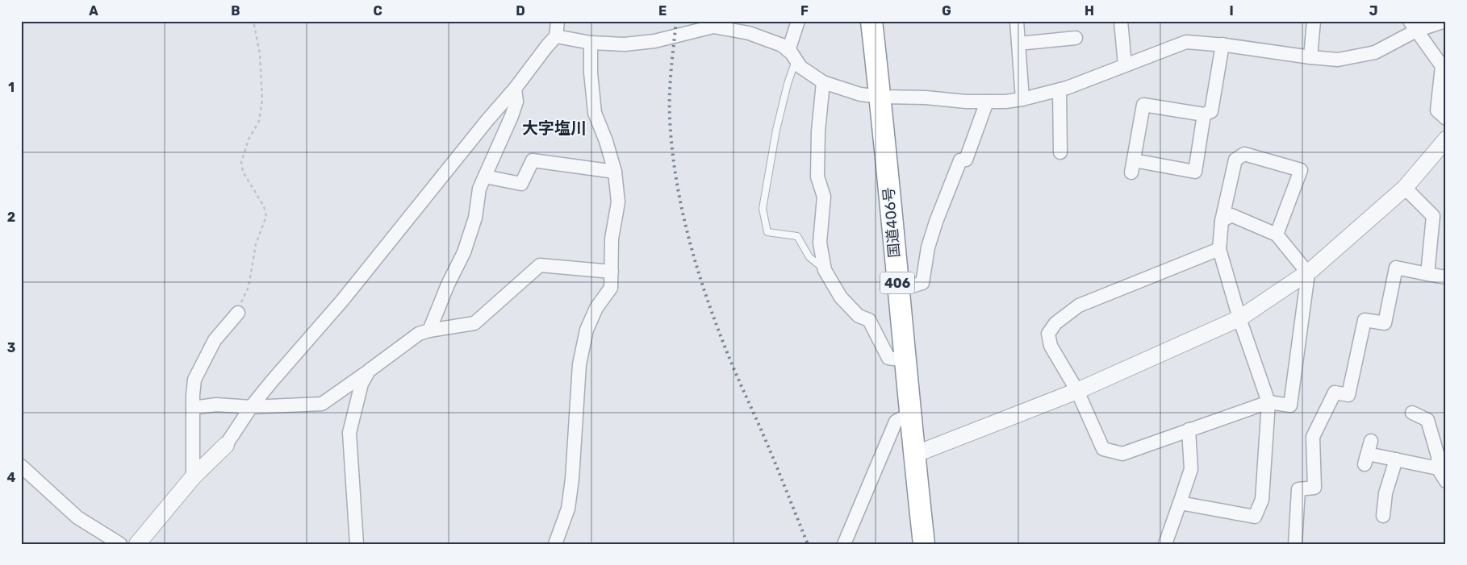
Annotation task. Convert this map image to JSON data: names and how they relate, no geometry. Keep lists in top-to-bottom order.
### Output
{
  "streets": {
    "highway": ["国道406号", "406"]
  },
  "districts": ["大字塩川"],
  "grid": {
    "columns": [
      "A",
      "B",
      "C",
      "D",
      "E",
      "F",
      "G",
      "H",
      "I",
      "J"
    ],
    "rows": [
      "1",
      "2",
      "3",
      "4"
    ]
  }
}
